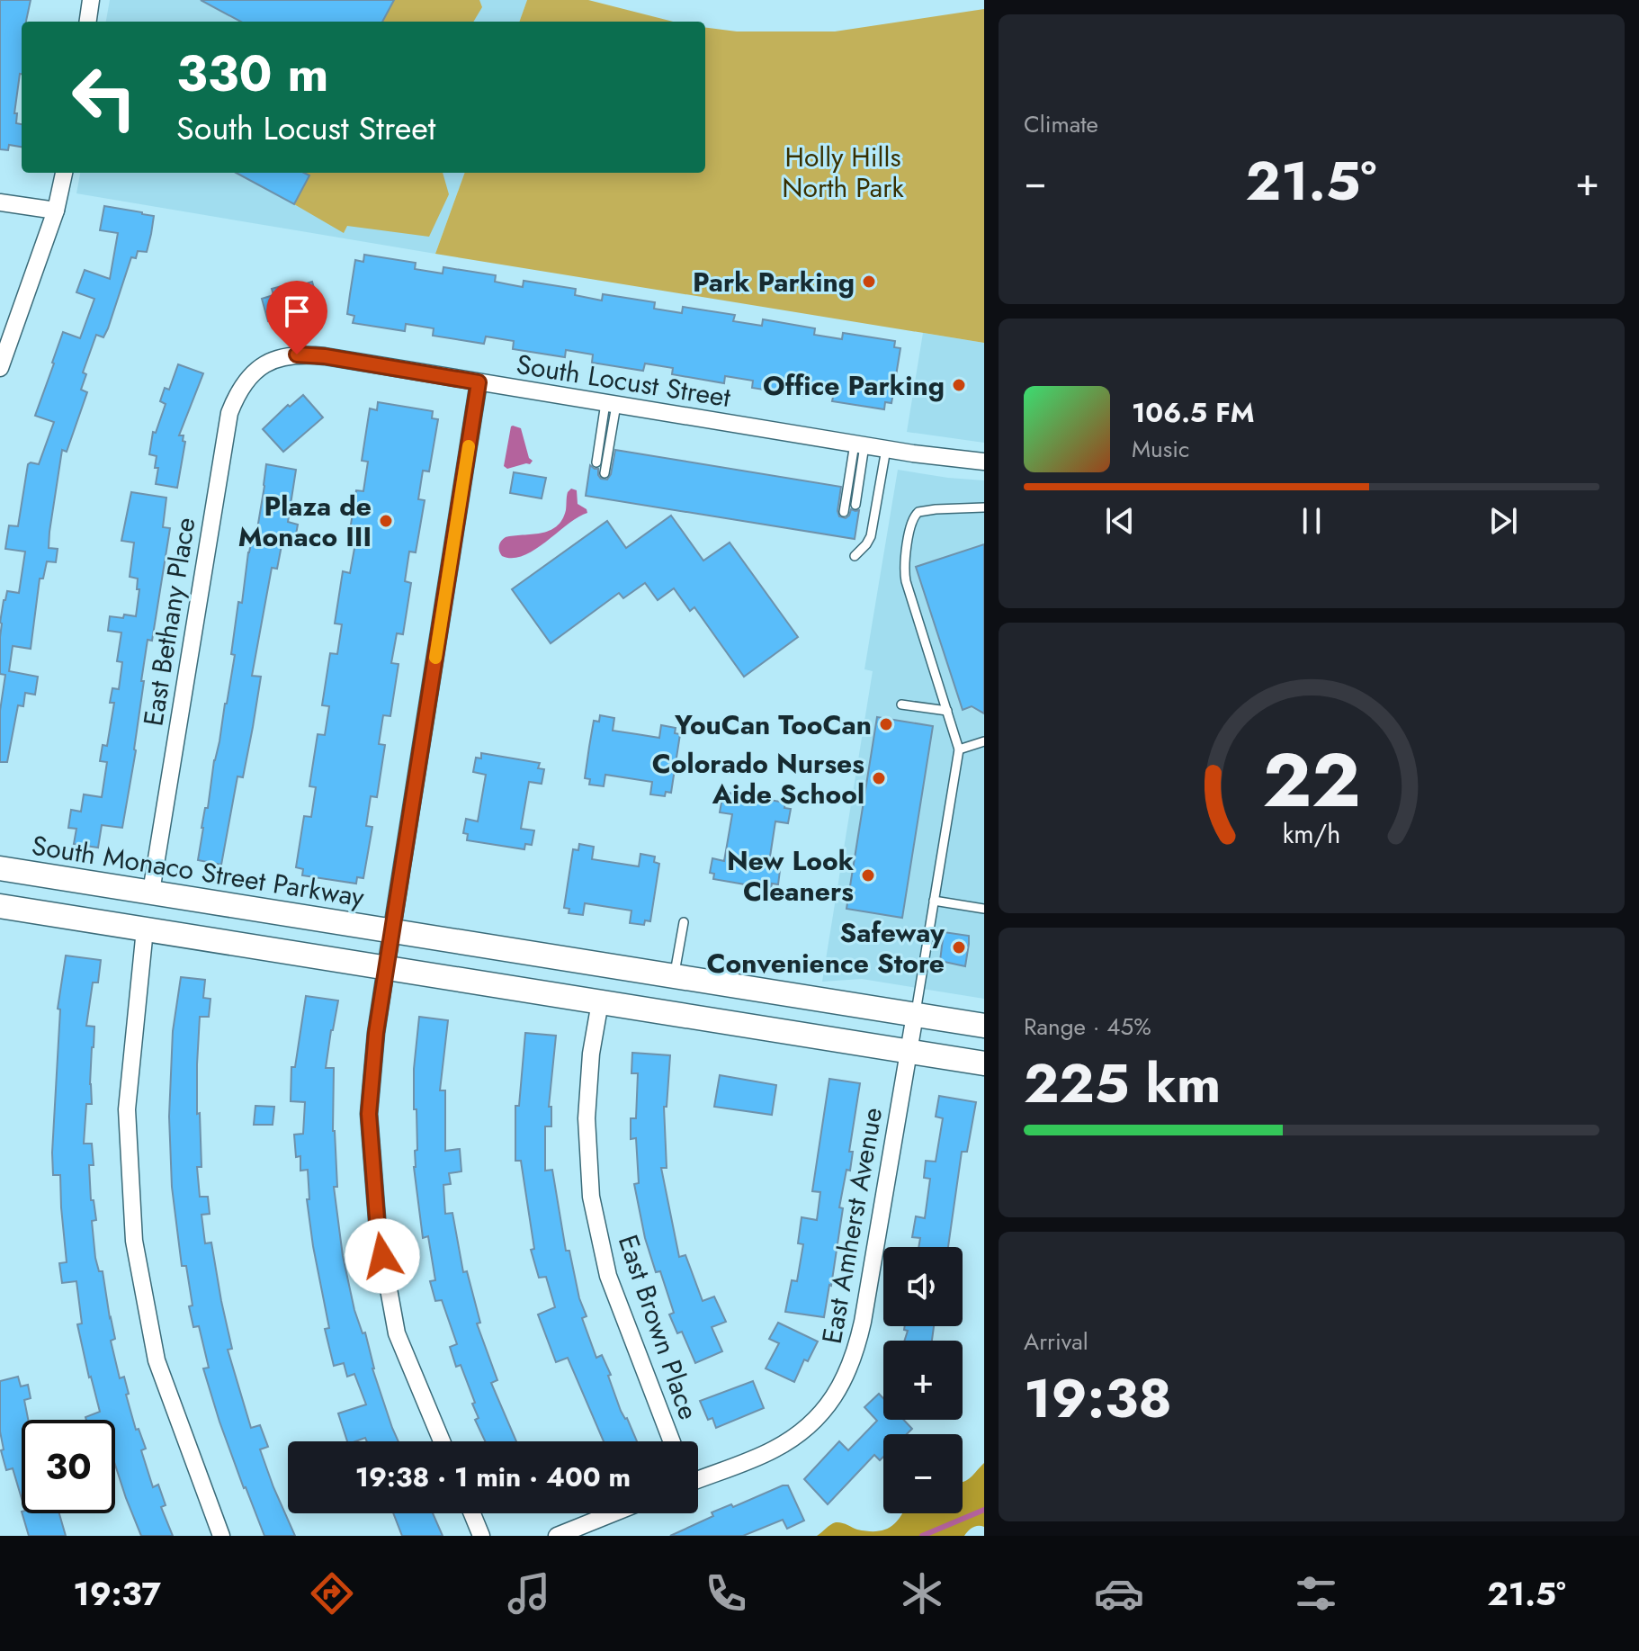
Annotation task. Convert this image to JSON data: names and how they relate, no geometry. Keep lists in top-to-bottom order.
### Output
{
  "streets": {
    "main road": ["South Monaco Street Parkway"],
    "street": [
      "South Locust Street",
      "East Bethany Place",
      "East Amherst Avenue",
      "East Brown Place"
    ]
  },
  "crossings": [
    ["South Locust Street", "East Bethany Place"],
    ["East Bethany Place", "South Monaco Street Parkway"],
    ["South Monaco Street Parkway", "East Amherst Avenue"]
  ],
  "parks": ["Holly Hills North Park"],
  "places": [
    "Park Parking",
    "Office Parking",
    "Plaza de Monaco III",
    "YouCan TooCan",
    "Colorado Nurses Aide School",
    "New Look Cleaners",
    "Safeway Convenience Store"
  ],
  "page": {
    "tile": [
      "Climate",
      ["Range · 45%", "225 km"],
      ["Arrival", "19:38"]
    ],
    "turn": ["330 m", "South Locust Street"],
    "heat": ["−", "21.5°", "+"],
    "song": ["106.5 FM", "Music"],
    "map_buttons": ["+", "−"],
    "limit": "30",
    "trip": "19:38 · 1 min · 400 m",
    "tabs": ["19:37", "21.5°"],
    "gauge": ["22", "km/h"]
  }
}
